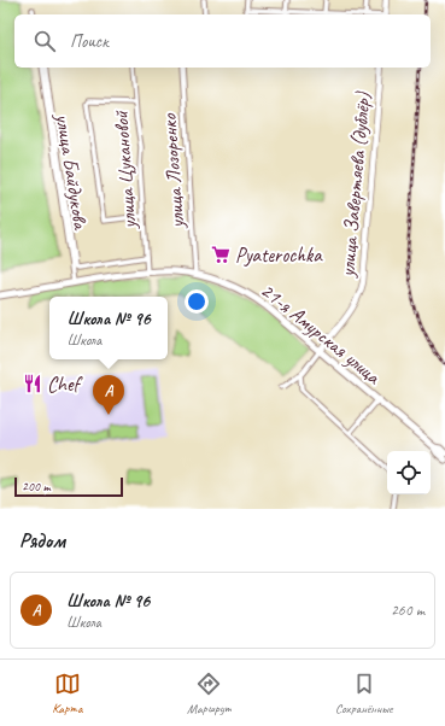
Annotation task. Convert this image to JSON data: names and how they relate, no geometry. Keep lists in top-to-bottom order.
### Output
{
  "streets": {
    "main road": ["21-я Амурская улица"],
    "street": [
      "улица Цукановой",
      "улица Байдукова",
      "улица Лозоренко",
      "улица Завертяева (дублёр)"
    ]
  },
  "crossings": [
    ["улица Цукановой", "улица Байдукова"],
    ["улица Цукановой", "21-я Амурская улица"],
    ["улица Байдукова", "21-я Амурская улица"],
    ["улица Лозоренко", "21-я Амурская улица"],
    ["улица Завертяева (дублёр)", "21-я Амурская улица"]
  ],
  "places": {
    "supermarket": ["Pyaterochka"],
    "restaurant": ["Chef"]
  },
  "scale_bar": "200 m",
  "page": {
    "search": "Поиск",
    "popup": ["Школа № 96", "Школа"],
    "pins": "A",
    "scale": "200 m",
    "heading": "Рядом",
    "list": [
      {
        "mark": "A",
        "name": "Школа № 96",
        "note": "Школа",
        "value": "260 m"
      }
    ],
    "nav": ["Карта", "Маршрут", "Сохранённые"]
  }
}
